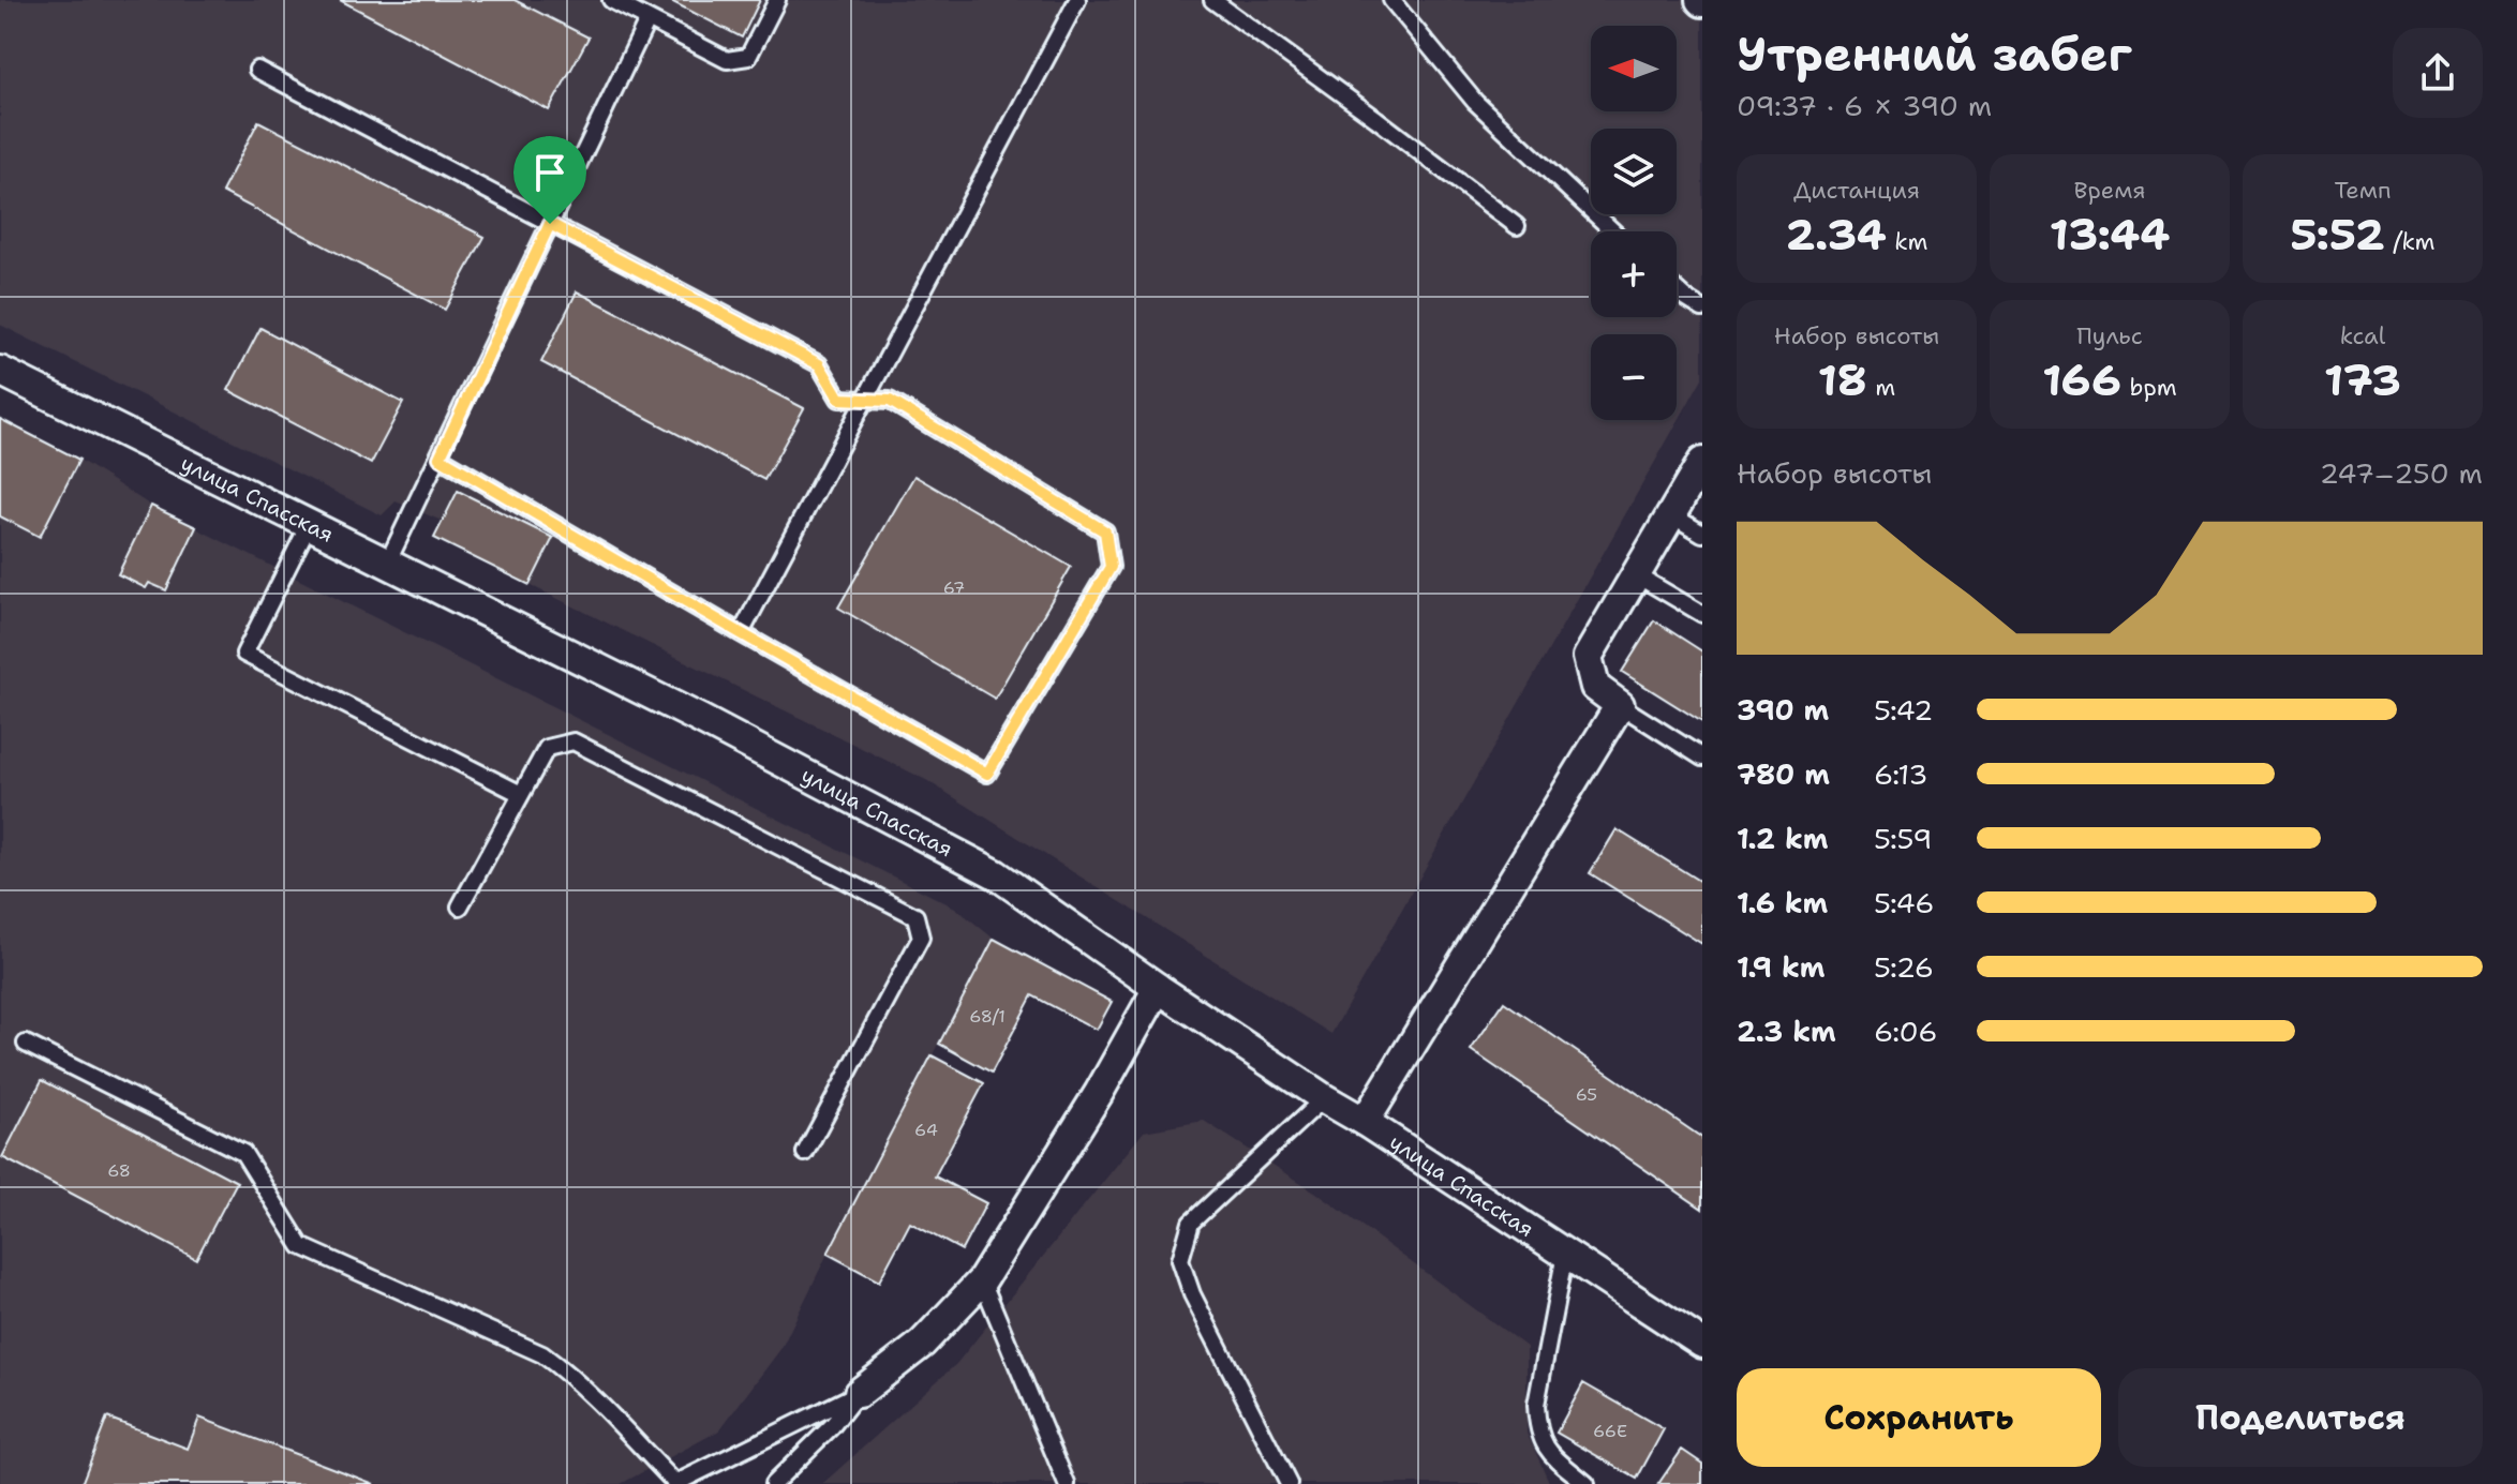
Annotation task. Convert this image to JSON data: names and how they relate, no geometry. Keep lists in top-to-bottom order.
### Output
{
  "streets": {
    "street": ["улица Спасская"]
  },
  "house_numbers": [
    "67",
    "68/1",
    "65",
    "64",
    "68",
    "66Е"
  ],
  "north": "left",
  "page": {
    "heading": ["Утренний забег", "09:37 · 6 × 390 m"],
    "map_buttons": ["+", "−"],
    "stats": [
      ["Дистанция", "2.34 km"],
      ["Время", "13:44"],
      ["Темп", "5:52 /km"],
      ["Набор высоты", "18 m"],
      ["Пульс", "166 bpm"],
      ["kcal", "173"]
    ],
    "chart": ["Набор высоты", "247–250 m"],
    "list": [
      {
        "name": "390 m",
        "note": "5:42"
      },
      {
        "name": "780 m",
        "note": "6:13"
      },
      {
        "name": "1.2 km",
        "note": "5:59"
      },
      {
        "name": "1.6 km",
        "note": "5:46"
      },
      {
        "name": "1.9 km",
        "note": "5:26"
      },
      {
        "name": "2.3 km",
        "note": "6:06"
      }
    ],
    "buttons": ["Сохранить", "Поделиться"]
  }
}
